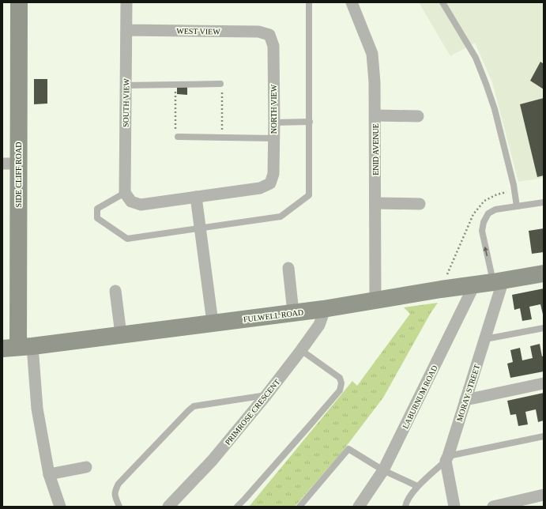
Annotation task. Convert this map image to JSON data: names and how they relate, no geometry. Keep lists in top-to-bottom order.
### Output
{
  "streets": {
    "street": [
      "WEST VIEW",
      "SOUTH VIEW",
      "NORTH VIEW",
      "ENID AVENUE",
      "SIDE CLIFF ROAD",
      "FULWELL ROAD",
      "MORAY STREET",
      "LABURNUM ROAD",
      "PRIMROSE CRESCENT"
    ]
  },
  "crossings": [
    ["WEST VIEW", "SOUTH VIEW"],
    ["WEST VIEW", "NORTH VIEW"],
    ["ENID AVENUE", "FULWELL ROAD"],
    ["SIDE CLIFF ROAD", "FULWELL ROAD"],
    ["FULWELL ROAD", "MORAY STREET"],
    ["FULWELL ROAD", "LABURNUM ROAD"],
    ["FULWELL ROAD", "PRIMROSE CRESCENT"]
  ]
}
